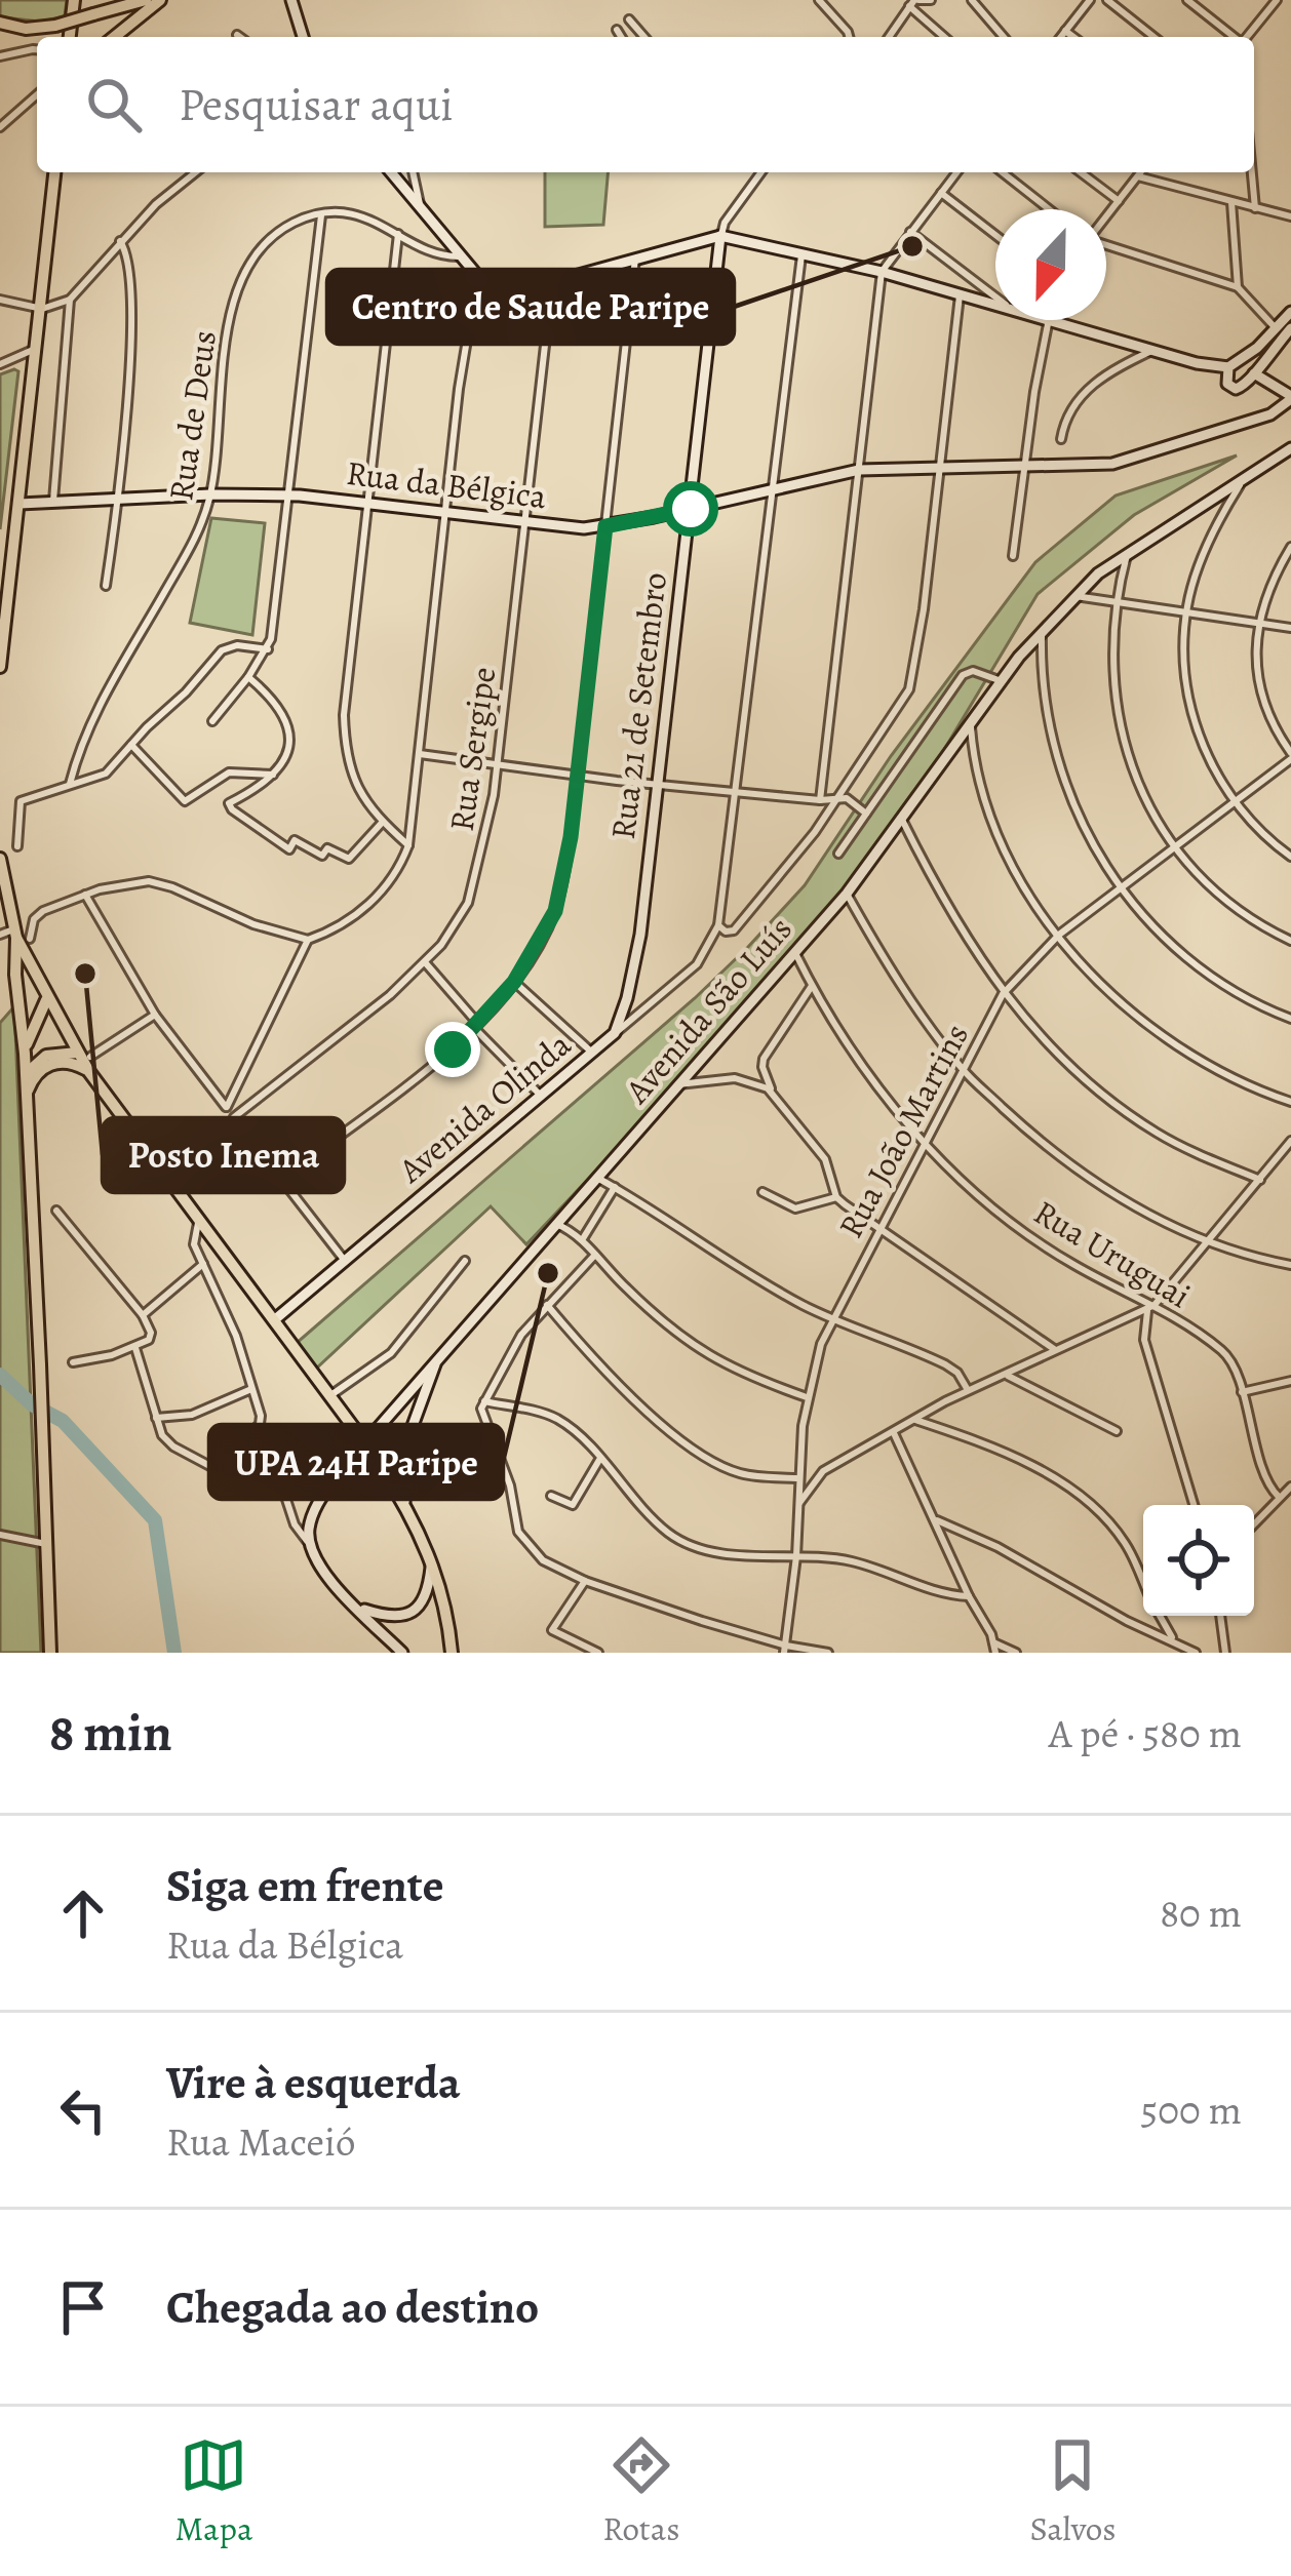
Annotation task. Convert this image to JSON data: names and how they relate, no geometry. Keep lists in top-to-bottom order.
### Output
{
  "streets": {
    "main road": [
      "Rua da Bélgica",
      "Rua 21 de Setembro",
      "Avenida São Luís",
      "Avenida Olinda"
    ],
    "street": [
      "Rua de Deus",
      "Rua Sergipe",
      "Rua João Martins",
      "Rua Uruguai"
    ]
  },
  "crossings": [
    ["Rua de Deus", "Rua da Bélgica"],
    ["Rua da Bélgica", "Rua 21 de Setembro"],
    ["Rua da Bélgica", "Rua Sergipe"],
    ["Rua 21 de Setembro", "Avenida Olinda"],
    ["Avenida São Luís", "Rua Uruguai"],
    ["Rua João Martins", "Rua Uruguai"]
  ],
  "places": ["Centro de Saude Paripe", "Posto Inema", "UPA 24H Paripe"],
  "north": "bottom",
  "page": {
    "search": "Pesquisar aqui",
    "heading": ["8 min", "A pé · 580 m"],
    "list": [
      ["Siga em frente", "Rua da Bélgica", "80 m"],
      ["Vire à esquerda", "Rua Maceió", "500 m"],
      "Chegada ao destino"
    ],
    "nav": ["Mapa", "Rotas", "Salvos"]
  }
}
